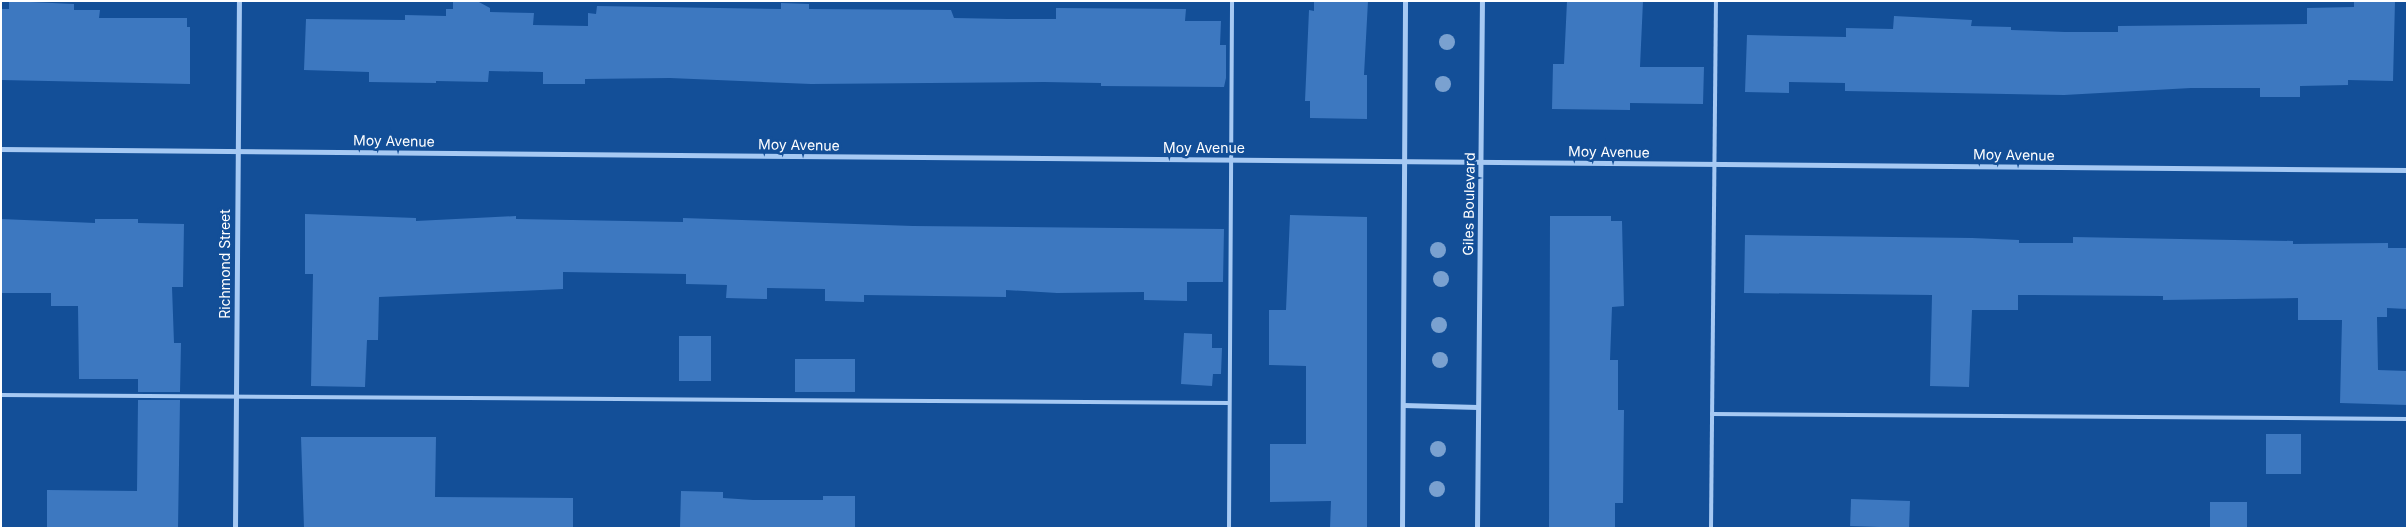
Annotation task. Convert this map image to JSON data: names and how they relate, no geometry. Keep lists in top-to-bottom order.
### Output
{
  "streets": {
    "street": ["Moy Avenue", "Giles Boulevard", "Richmond Street"]
  },
  "crossings": [
    ["Moy Avenue", "Giles Boulevard"],
    ["Moy Avenue", "Richmond Street"]
  ]
}
